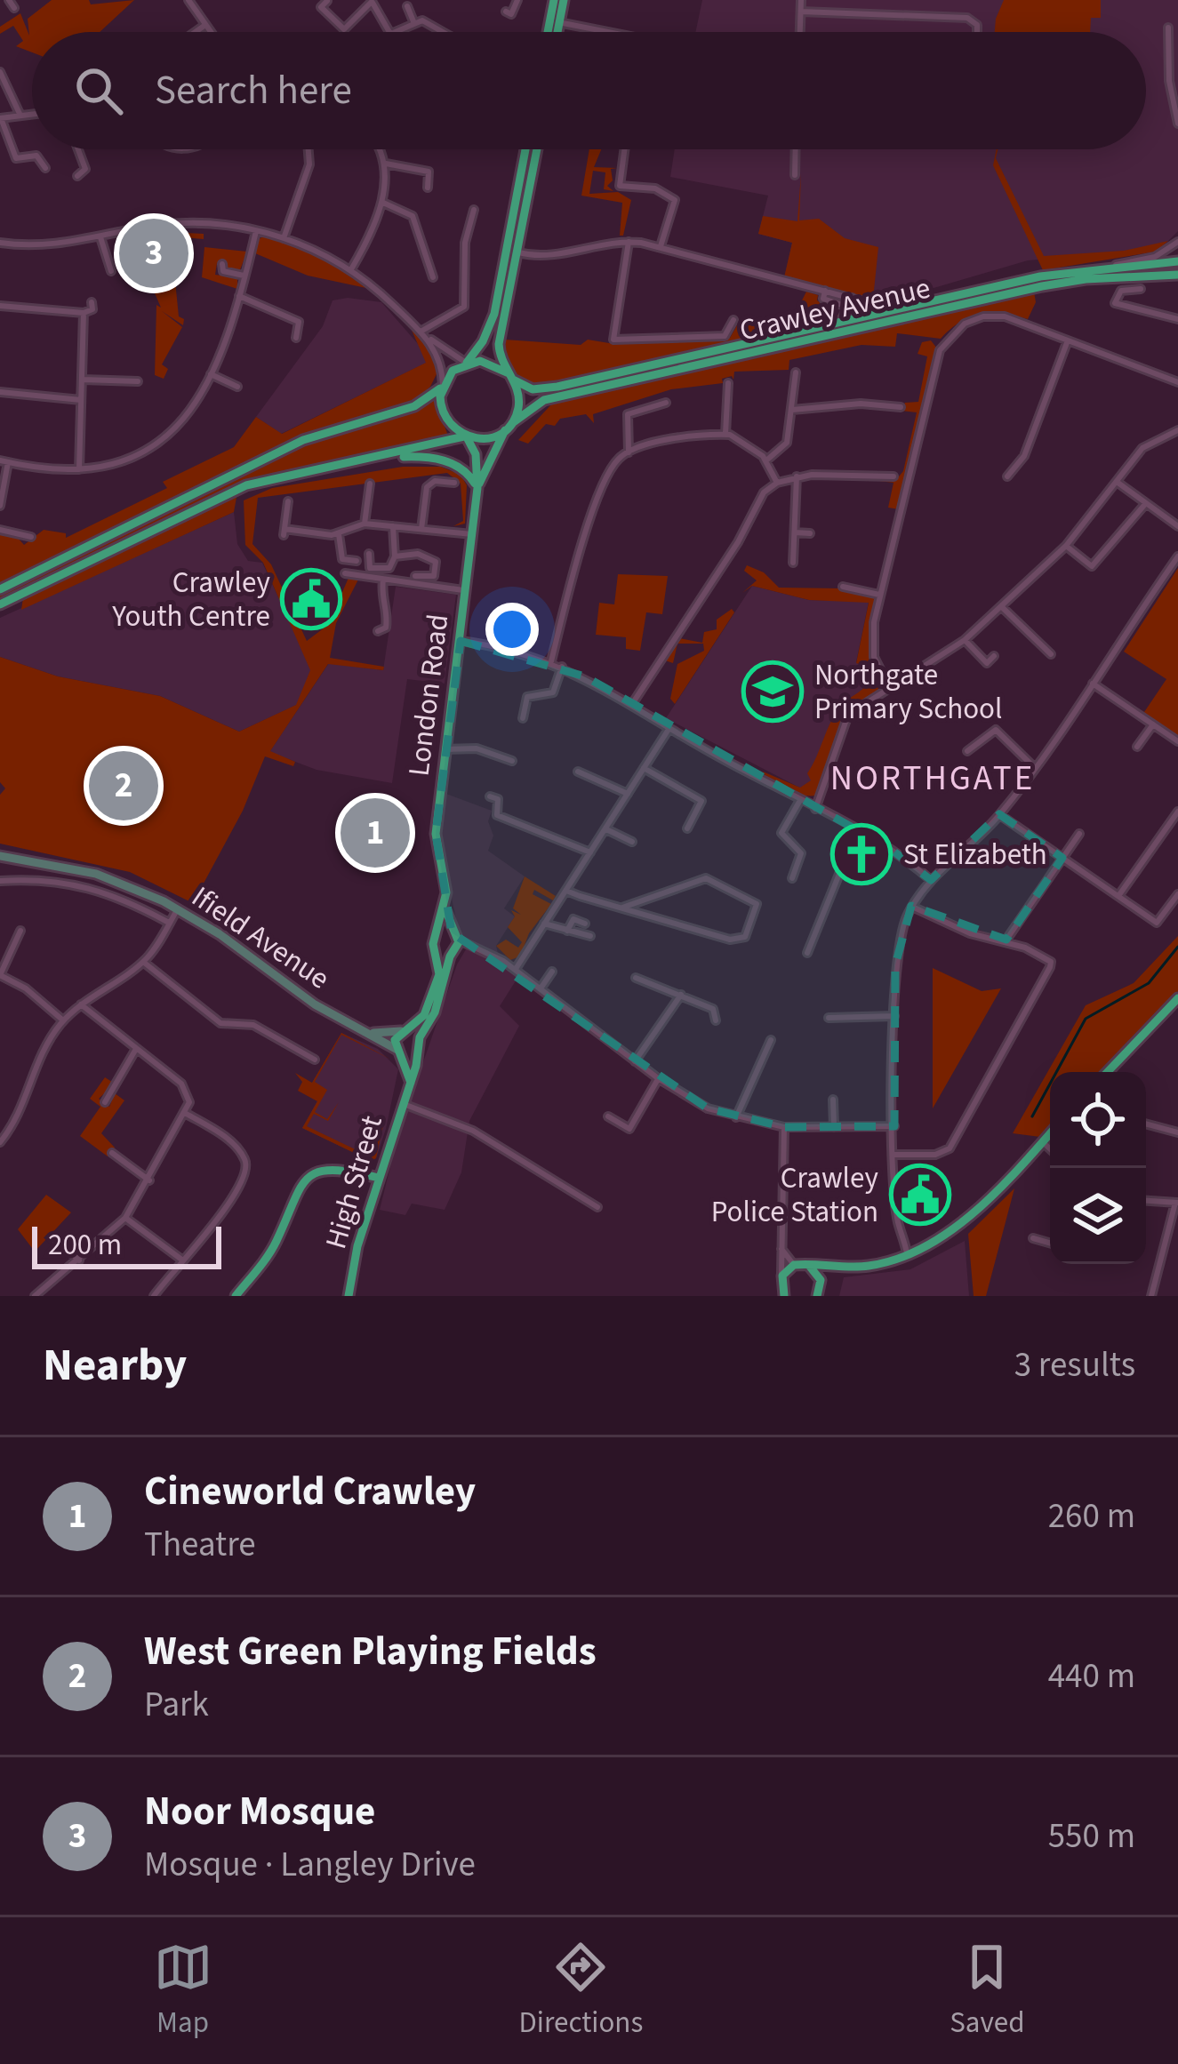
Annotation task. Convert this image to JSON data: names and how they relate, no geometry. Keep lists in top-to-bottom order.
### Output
{
  "streets": {
    "main road": ["Crawley Avenue", "London Road", "High Street"],
    "street": ["Ifield Avenue"]
  },
  "crossings": [
    ["Crawley Avenue", "London Road"],
    ["London Road", "High Street"],
    ["Ifield Avenue", "High Street"]
  ],
  "districts": ["NORTHGATE"],
  "places": {
    "public building": ["Crawley Youth Centre", "Crawley Police Station"],
    "school or university": ["Northgate Primary School"],
    "church": ["St Elizabeth"]
  },
  "scale_bar": "200 m",
  "page": {
    "search": "Search here",
    "pins": ["3", "2", "1"],
    "scale": "200 m",
    "heading": ["Nearby", "3 results"],
    "list": [
      {
        "mark": "1",
        "name": "Cineworld Crawley",
        "note": "Theatre",
        "value": "260 m"
      },
      {
        "mark": "2",
        "name": "West Green Playing Fields",
        "note": "Park",
        "value": "440 m"
      },
      {
        "mark": "3",
        "name": "Noor Mosque",
        "note": "Mosque · Langley Drive",
        "value": "550 m"
      }
    ],
    "nav": ["Map", "Directions", "Saved"]
  }
}
